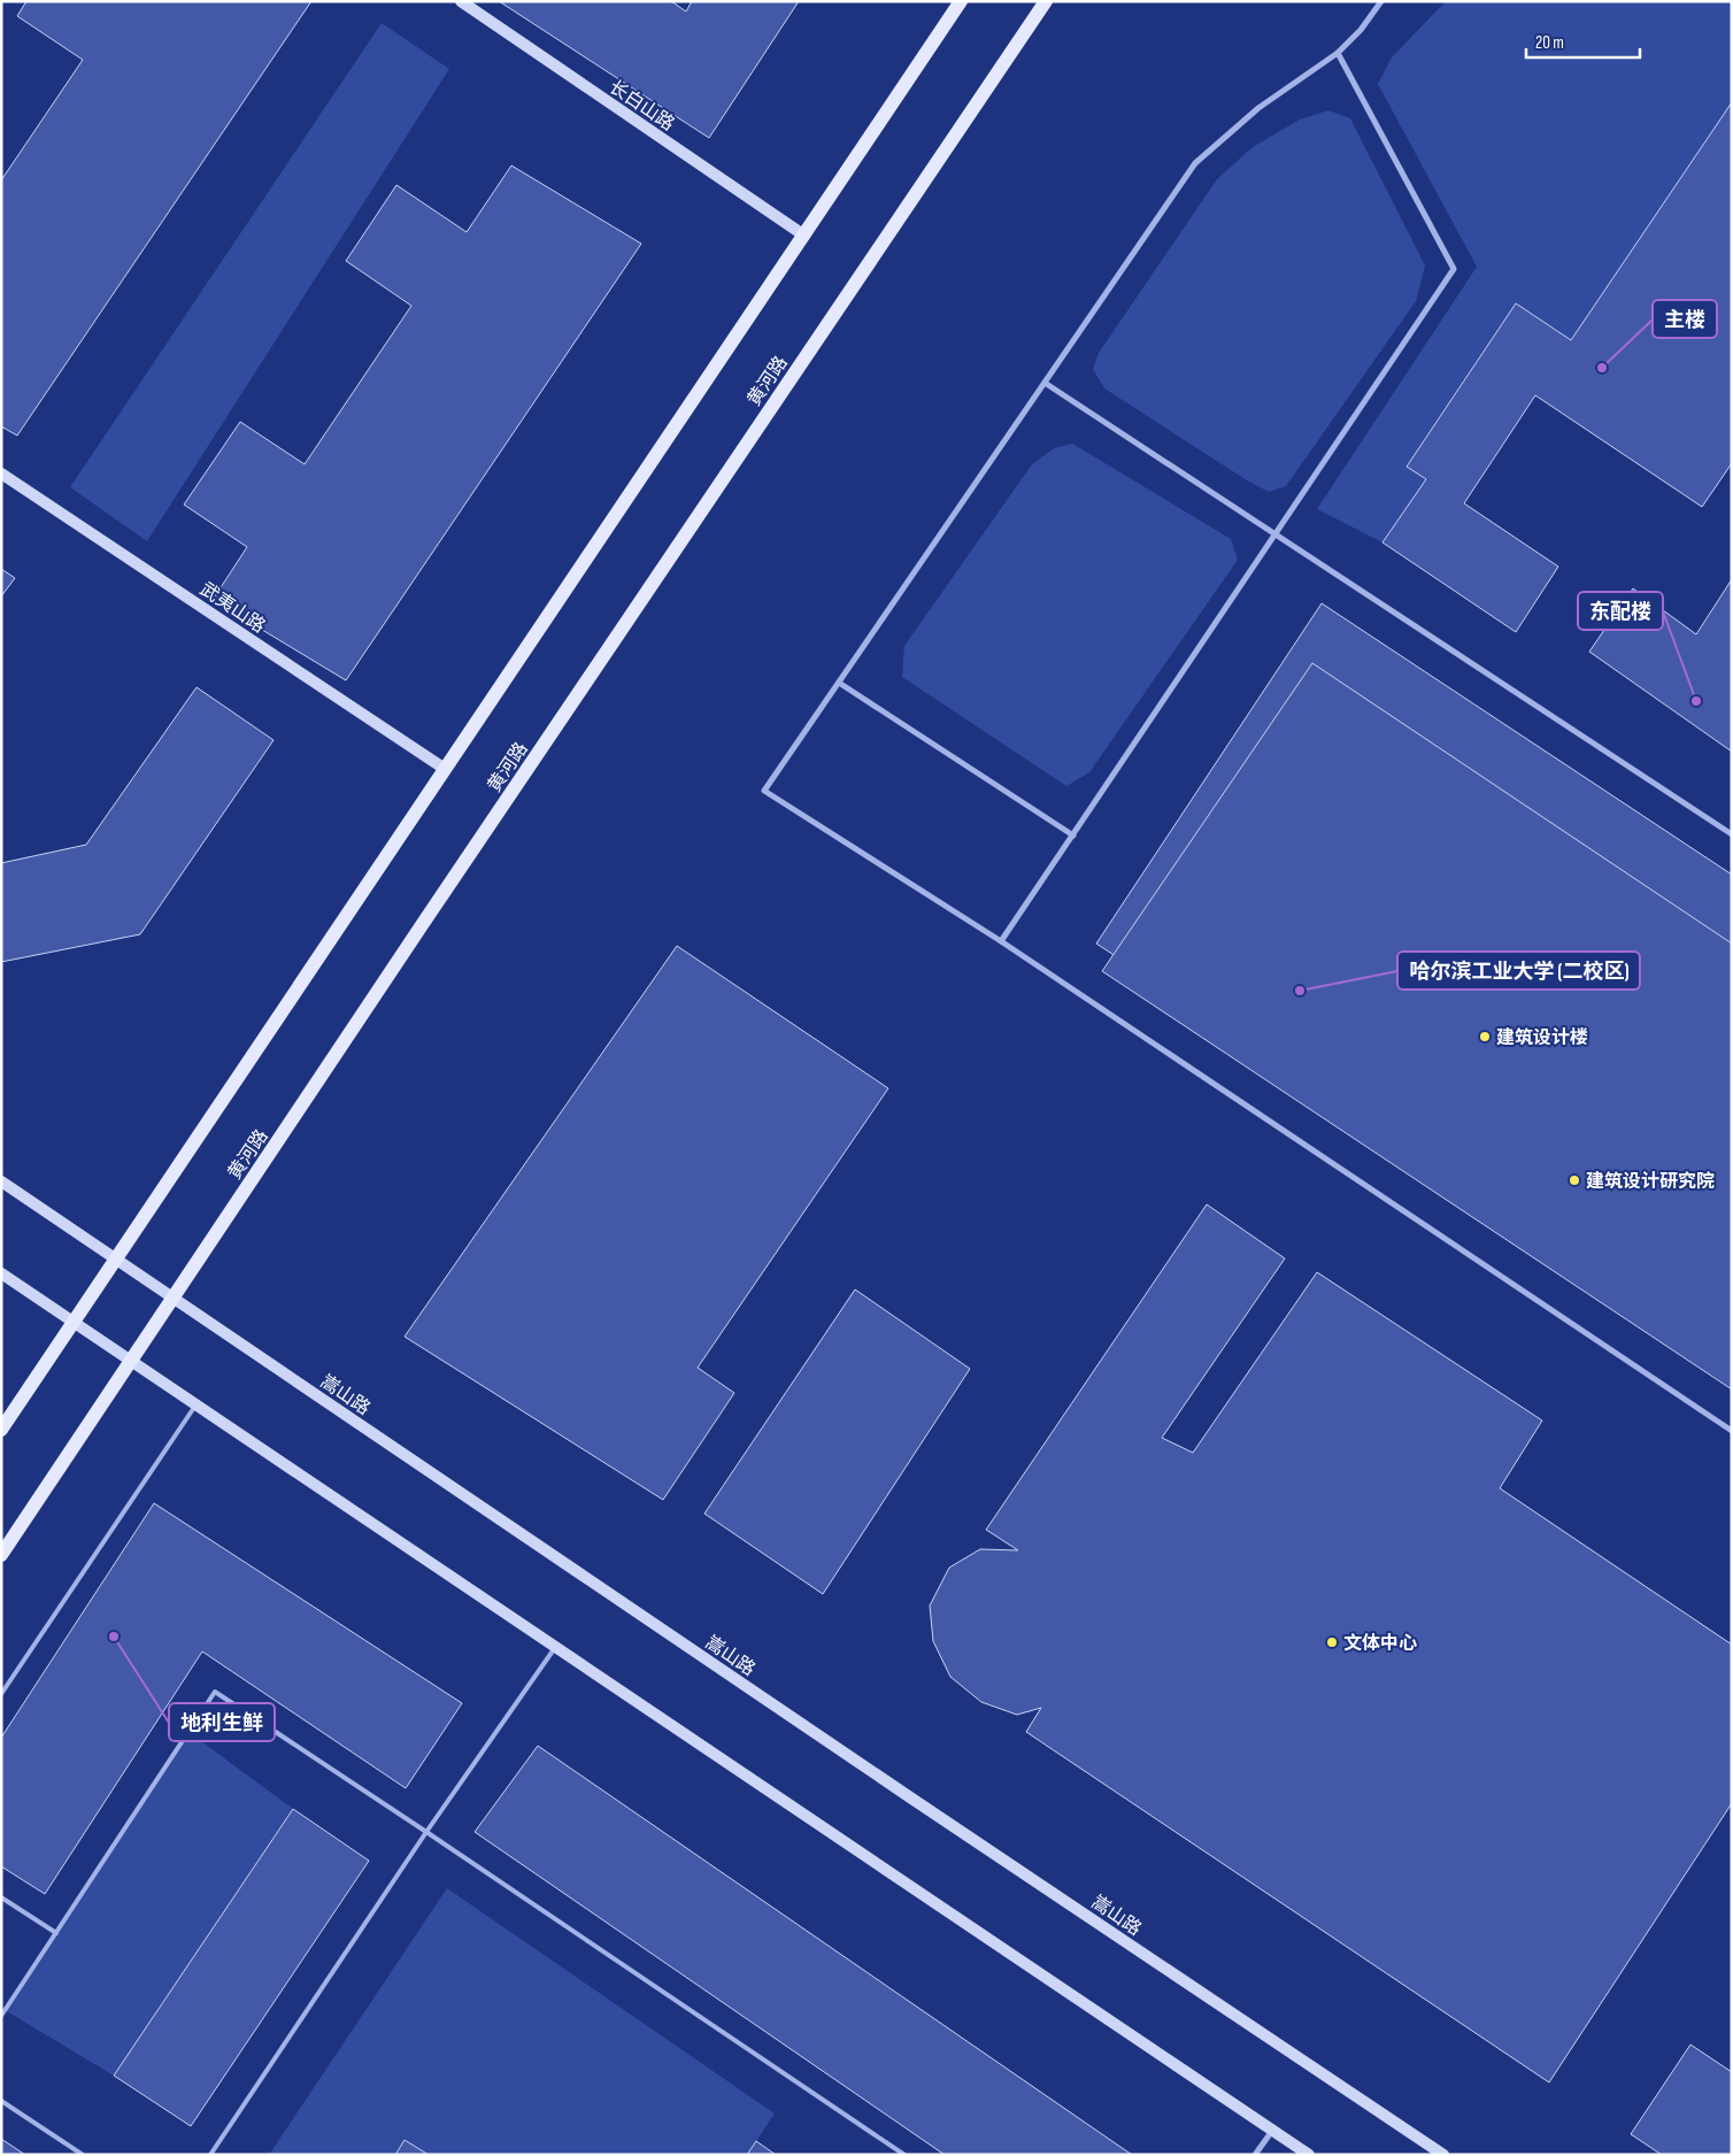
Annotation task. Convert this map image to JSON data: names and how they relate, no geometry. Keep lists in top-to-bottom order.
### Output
{
  "streets": {
    "main road": [
      "长白山路",
      "黄河路",
      "武夷山路",
      "嵩山路"
    ]
  },
  "crossings": [
    ["黄河路", "嵩山路"]
  ],
  "places": [
    "主楼",
    "东配楼",
    "哈尔滨工业大学 (二校区)",
    "建筑设计楼",
    "建筑设计研究院",
    "地利生鲜",
    "文体中心"
  ],
  "scale_bar": "20 m"
}
